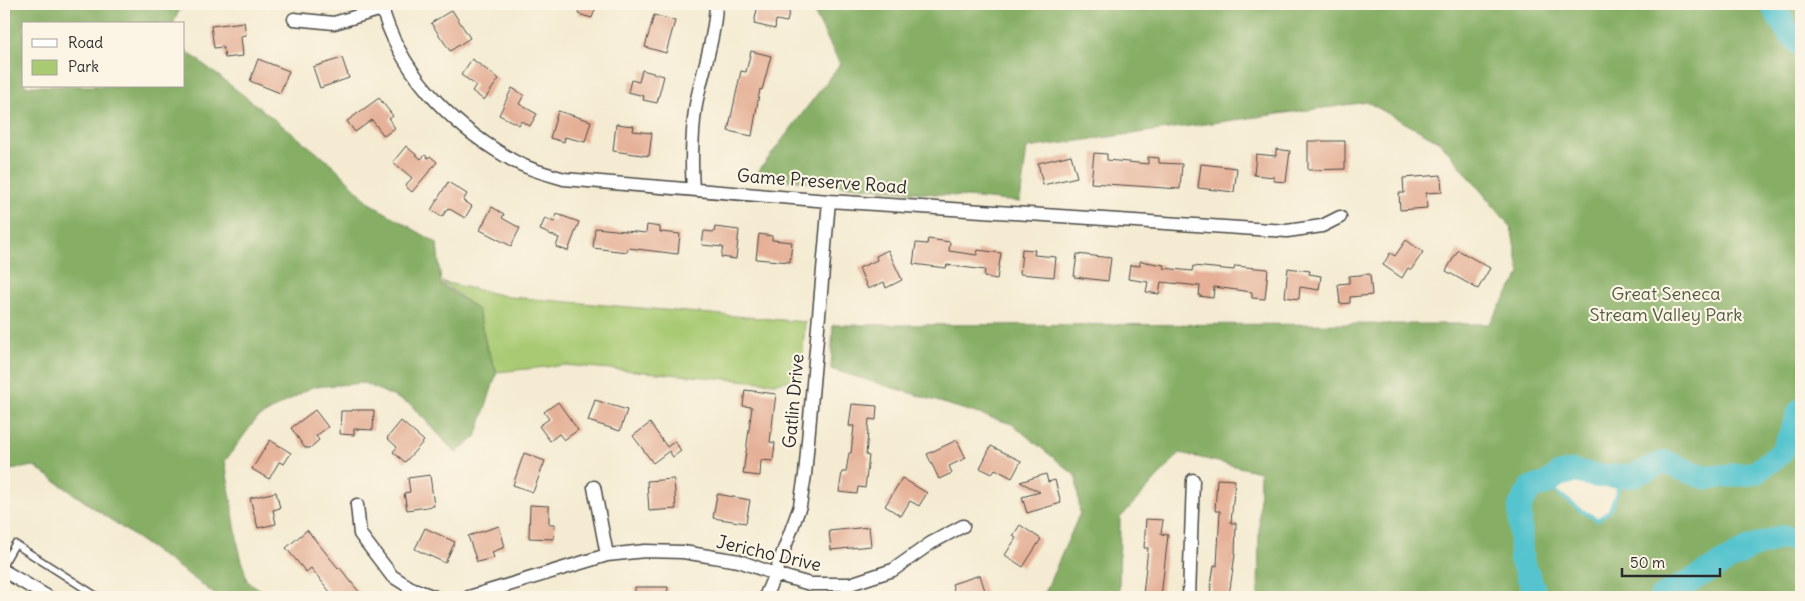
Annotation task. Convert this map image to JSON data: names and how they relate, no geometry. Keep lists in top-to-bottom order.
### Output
{
  "streets": {
    "street": ["Game Preserve Road", "Gatlin Drive", "Jericho Drive"]
  },
  "crossings": [
    ["Game Preserve Road", "Gatlin Drive"],
    ["Gatlin Drive", "Jericho Drive"]
  ],
  "parks": ["Great Seneca Stream Valley Park"],
  "legend": ["Road", "Park"],
  "scale_bar": "50 m"
}
